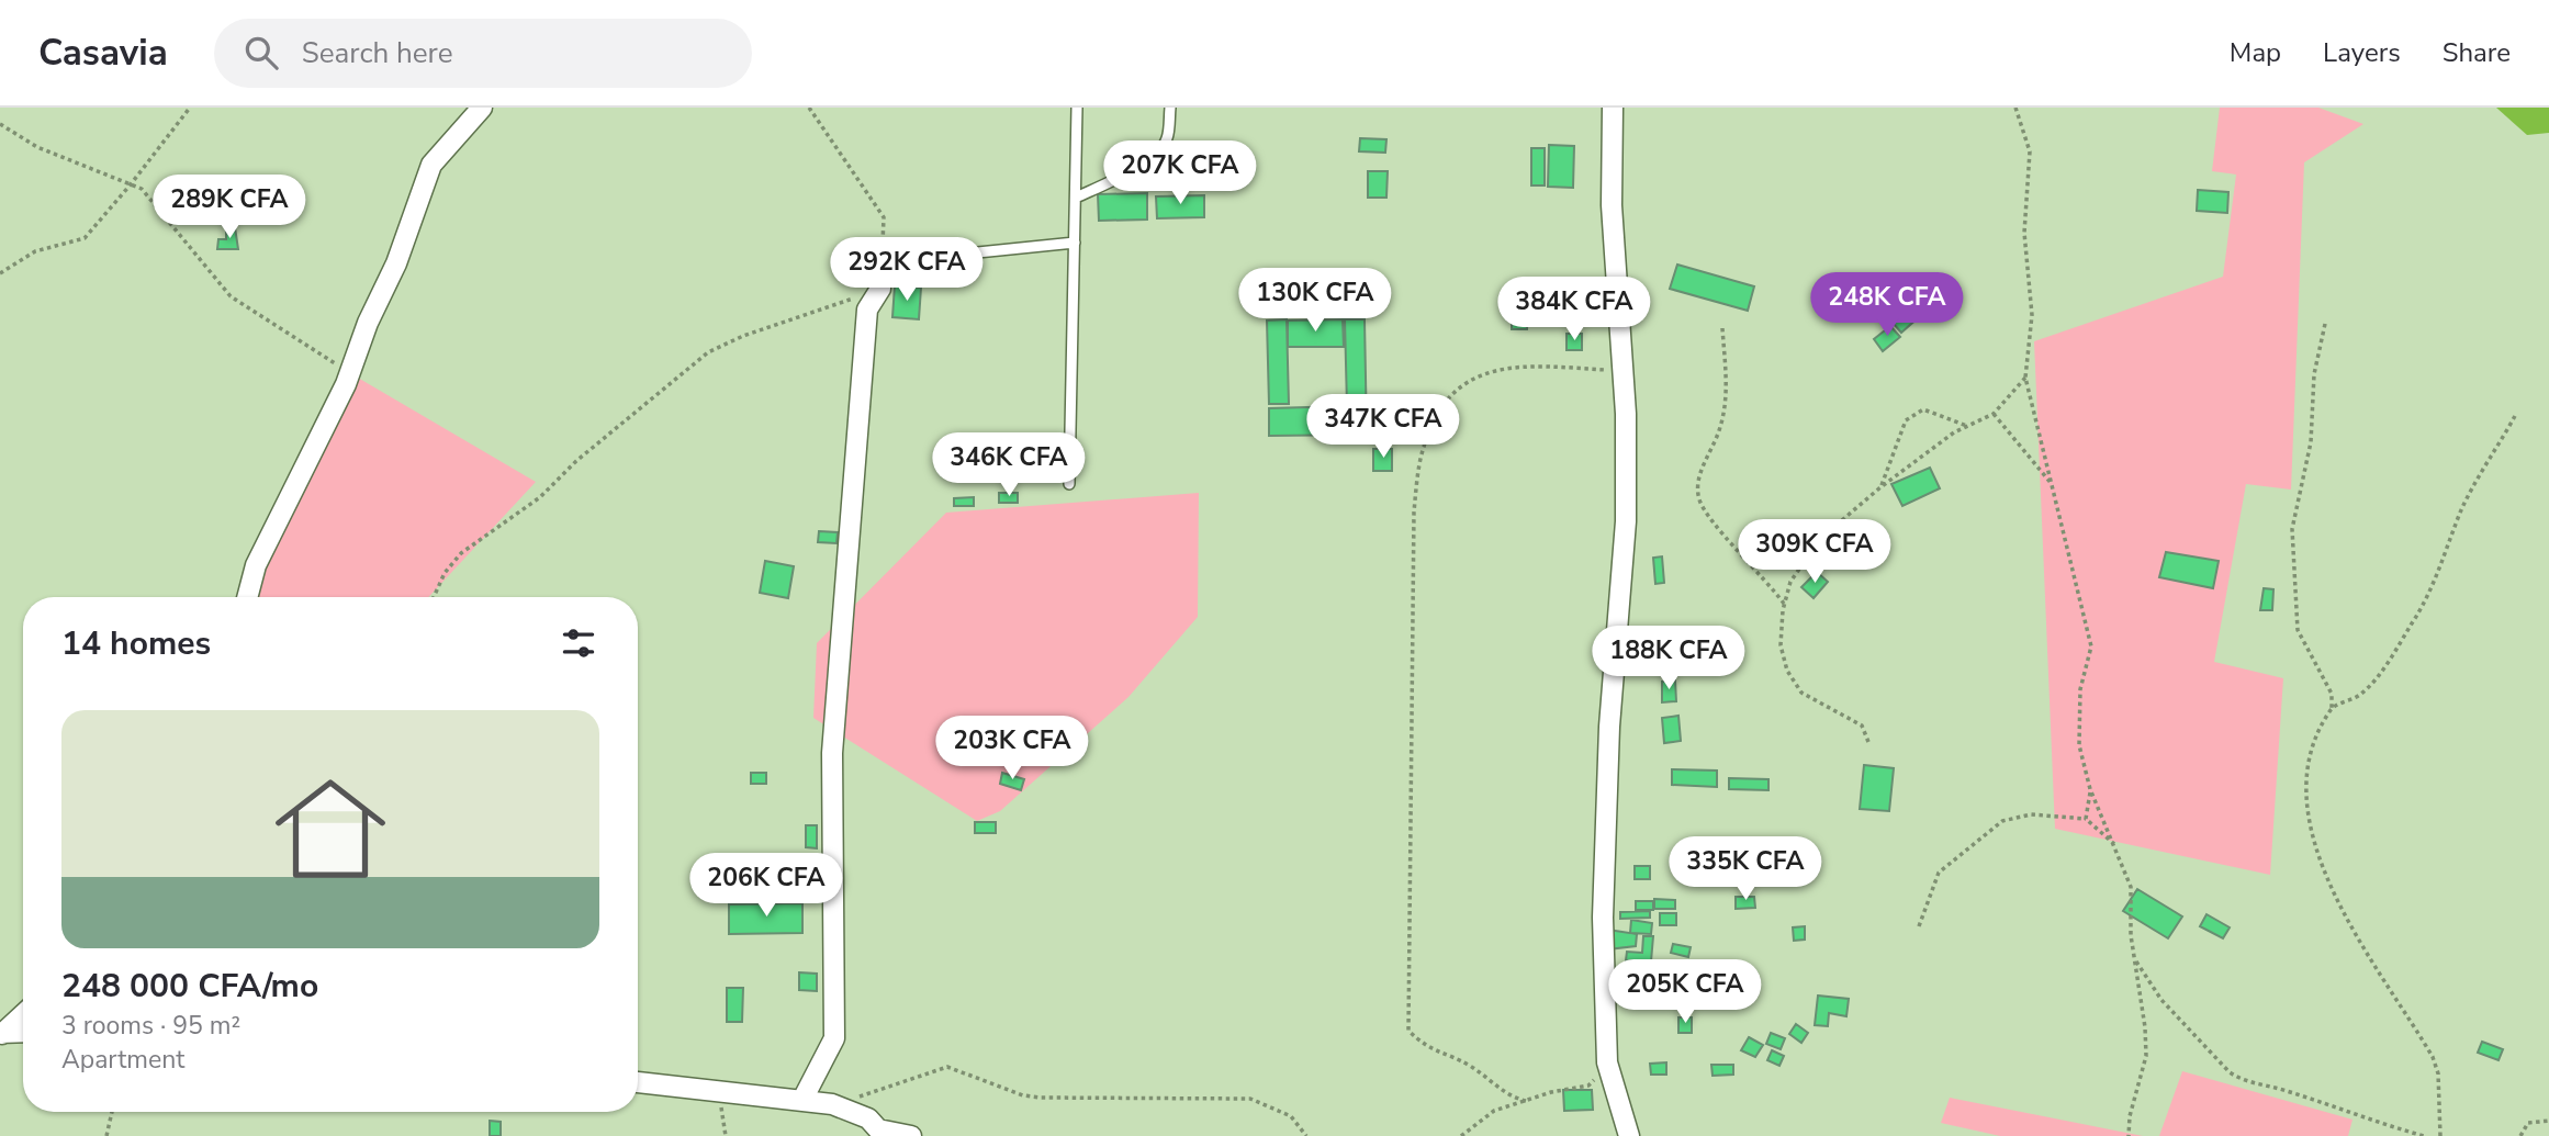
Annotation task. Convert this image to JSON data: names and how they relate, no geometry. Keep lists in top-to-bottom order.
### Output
{
  "page": {
    "header": "Casavia",
    "search": "Search here",
    "nav": ["Map", "Layers", "Share"],
    "price": [
      "207K CFA",
      "289K CFA",
      "292K CFA",
      "130K CFA",
      "248K CFA",
      "384K CFA",
      "347K CFA",
      "346K CFA",
      "309K CFA",
      "188K CFA",
      "203K CFA",
      "335K CFA",
      "206K CFA",
      "205K CFA"
    ],
    "heading": "14 homes",
    "list": [
      {
        "name": "248 000 CFA/mo",
        "note": "3 rooms · 95 m² · Apartment"
      }
    ]
  }
}
